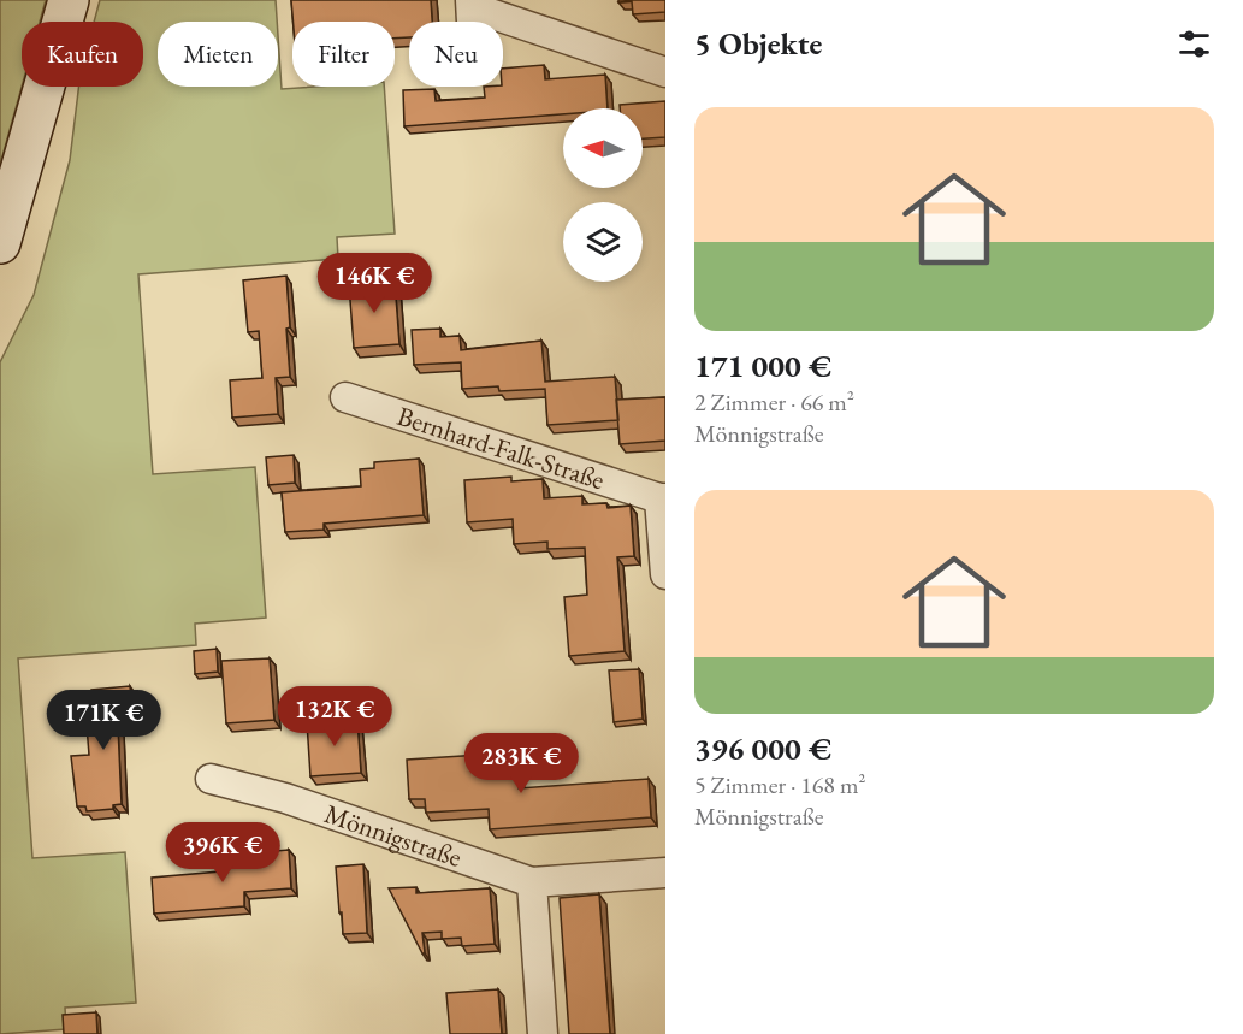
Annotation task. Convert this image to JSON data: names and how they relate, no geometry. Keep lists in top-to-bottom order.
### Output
{
  "streets": {
    "street": ["Bernhard-Falk-Straße", "Mönnigstraße"]
  },
  "north": "left",
  "page": {
    "heading": "5 Objekte",
    "chip": [
      "Kaufen",
      "Mieten",
      "Filter",
      "Neu"
    ],
    "list": [
      {
        "name": "171 000 €",
        "note": "2 Zimmer · 66 m² · Mönnigstraße"
      },
      {
        "name": "396 000 €",
        "note": "5 Zimmer · 168 m² · Mönnigstraße"
      }
    ],
    "price": [
      "146K €",
      "132K €",
      "171K €",
      "283K €",
      "396K €"
    ]
  }
}
